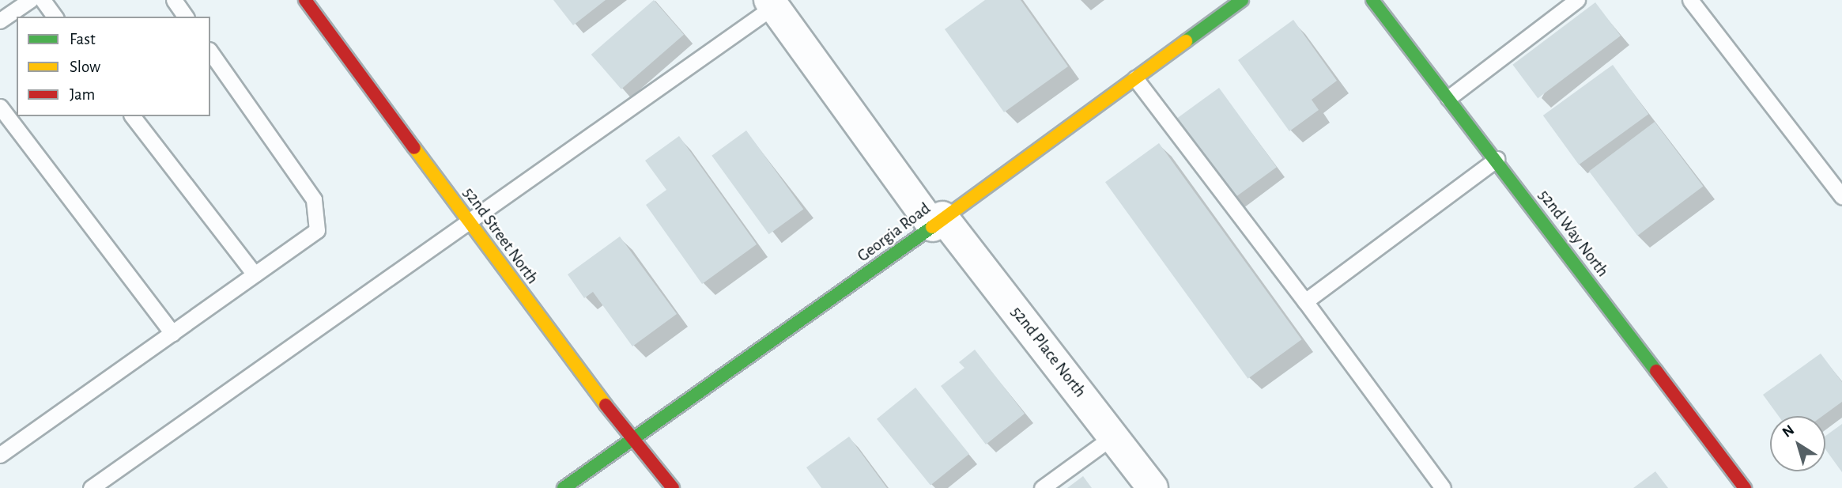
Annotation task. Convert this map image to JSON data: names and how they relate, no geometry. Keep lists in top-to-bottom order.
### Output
{
  "streets": {
    "street": [
      "Georgia Road",
      "52nd Way North",
      "52nd Street North",
      "52nd Place North"
    ]
  },
  "crossings": [
    ["Georgia Road", "52nd Street North"],
    ["Georgia Road", "52nd Place North"]
  ],
  "legend": ["Fast", "Slow", "Jam"],
  "north": "top left"
}
